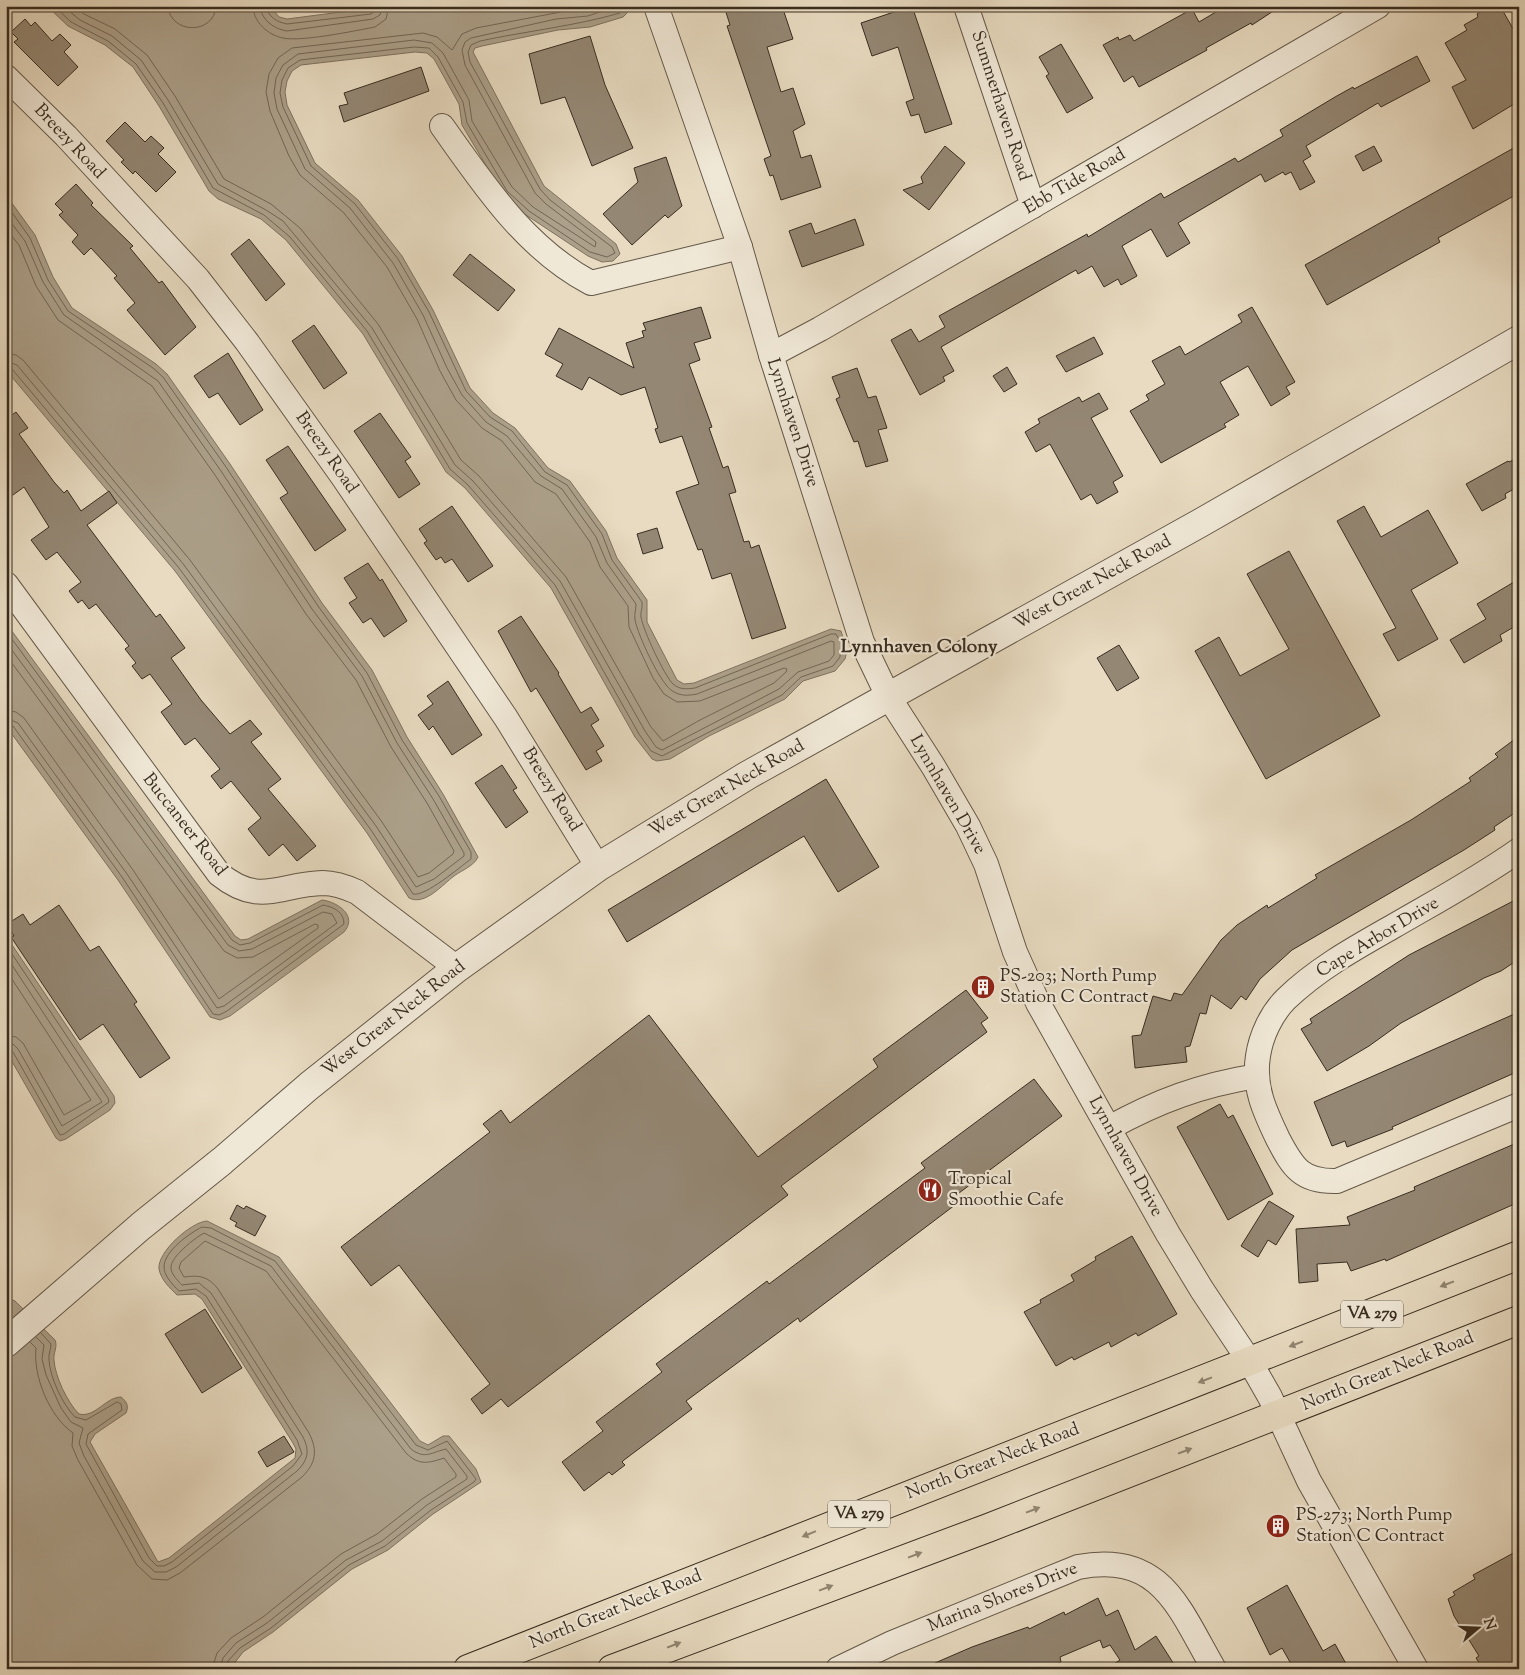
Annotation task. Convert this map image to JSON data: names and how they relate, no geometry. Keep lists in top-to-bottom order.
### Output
{
  "streets": {
    "main road": ["VA 279", "North Great Neck Road"],
    "street": [
      "Summerhaven Road",
      "Breezy Road",
      "Ebb Tide Road",
      "Lynnhaven Drive",
      "West Great Neck Road",
      "Buccaneer Road",
      "Cape Arbor Drive",
      "Marina Shores Drive"
    ]
  },
  "crossings": [
    ["Summerhaven Road", "Ebb Tide Road"],
    ["Breezy Road", "West Great Neck Road"],
    ["Ebb Tide Road", "Lynnhaven Drive"],
    ["Lynnhaven Drive", "West Great Neck Road"],
    ["Lynnhaven Drive", "North Great Neck Road"],
    ["West Great Neck Road", "Buccaneer Road"]
  ],
  "districts": ["Lynnhaven Colony"],
  "places": {
    "building": ["PS-203; North Pump Station C Contract", "PS-273; North Pump Station C Contract"],
    "restaurant": ["Tropical Smoothie Cafe"]
  },
  "north": "right"
}
